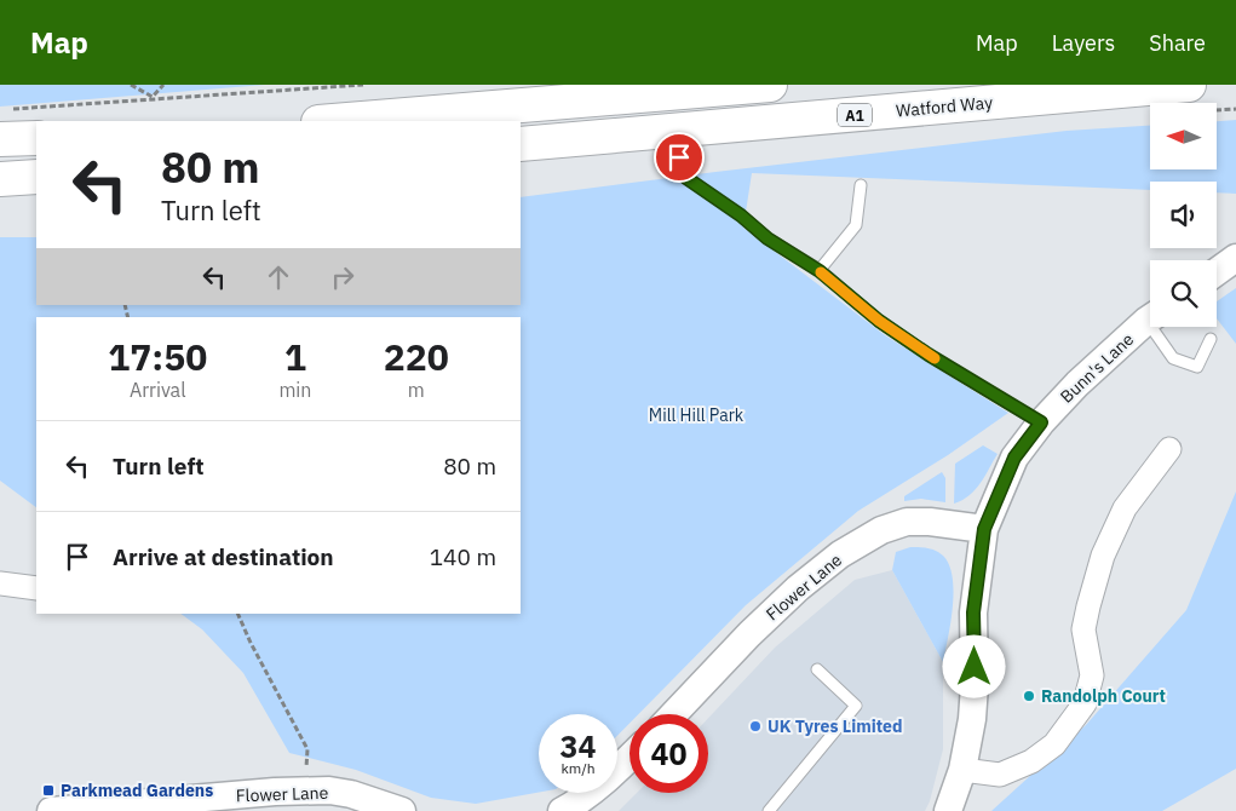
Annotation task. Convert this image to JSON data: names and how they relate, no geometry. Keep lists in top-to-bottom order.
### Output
{
  "streets": {
    "highway": ["Watford Way", "A1"],
    "street": ["Bunn's Lane", "Flower Lane"]
  },
  "crossings": [
    ["Bunn's Lane", "Flower Lane"]
  ],
  "parks": ["Mill Hill Park"],
  "places": {
    "other": ["Randolph Court", "UK Tyres Limited"],
    "transit": ["Parkmead Gardens"]
  },
  "north": "left",
  "page": {
    "header": "Map",
    "nav": ["Map", "Layers", "Share"],
    "turn": ["80 m", "Turn left"],
    "eta": [
      "17:50",
      "Arrival",
      "1",
      "min",
      "220",
      "m"
    ],
    "list": [
      {
        "name": "Turn left",
        "value": "80 m"
      },
      {
        "name": "Arrive at destination",
        "value": "140 m"
      }
    ],
    "speed": "34 km/h",
    "limit": "40"
  }
}
